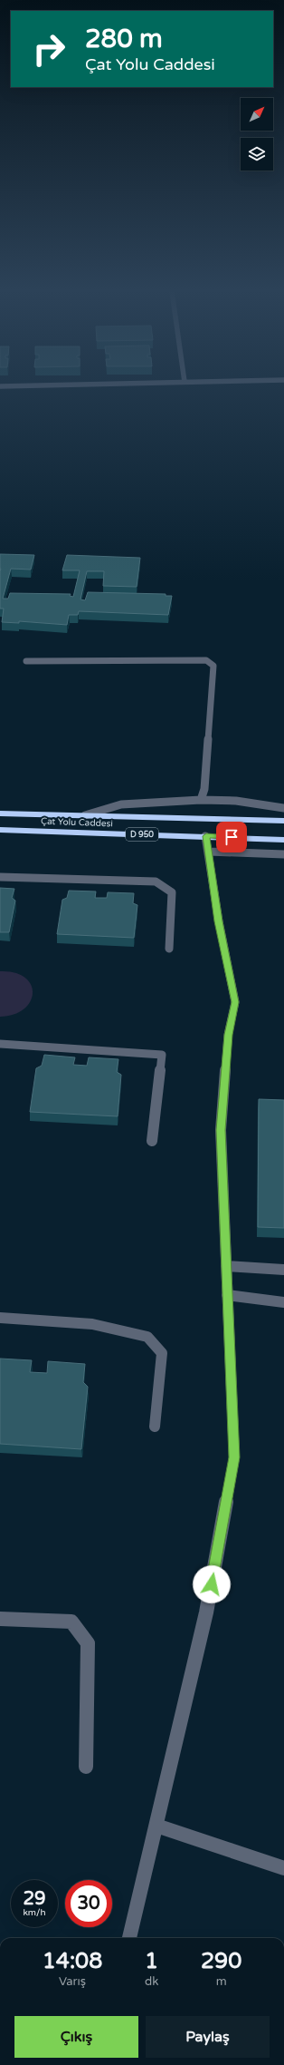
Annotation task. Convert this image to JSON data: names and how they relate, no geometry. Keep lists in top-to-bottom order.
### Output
{
  "streets": {
    "highway": ["Çat Yolu Caddesi", "D 950"]
  },
  "north": "top right",
  "page": {
    "turn": ["280 m", "Çat Yolu Caddesi"],
    "speed": "29 km/h",
    "limit": "30",
    "eta": [
      "14:08",
      "Varış",
      "1",
      "dk",
      "290",
      "m"
    ],
    "buttons": ["Çıkış", "Paylaş"]
  }
}
